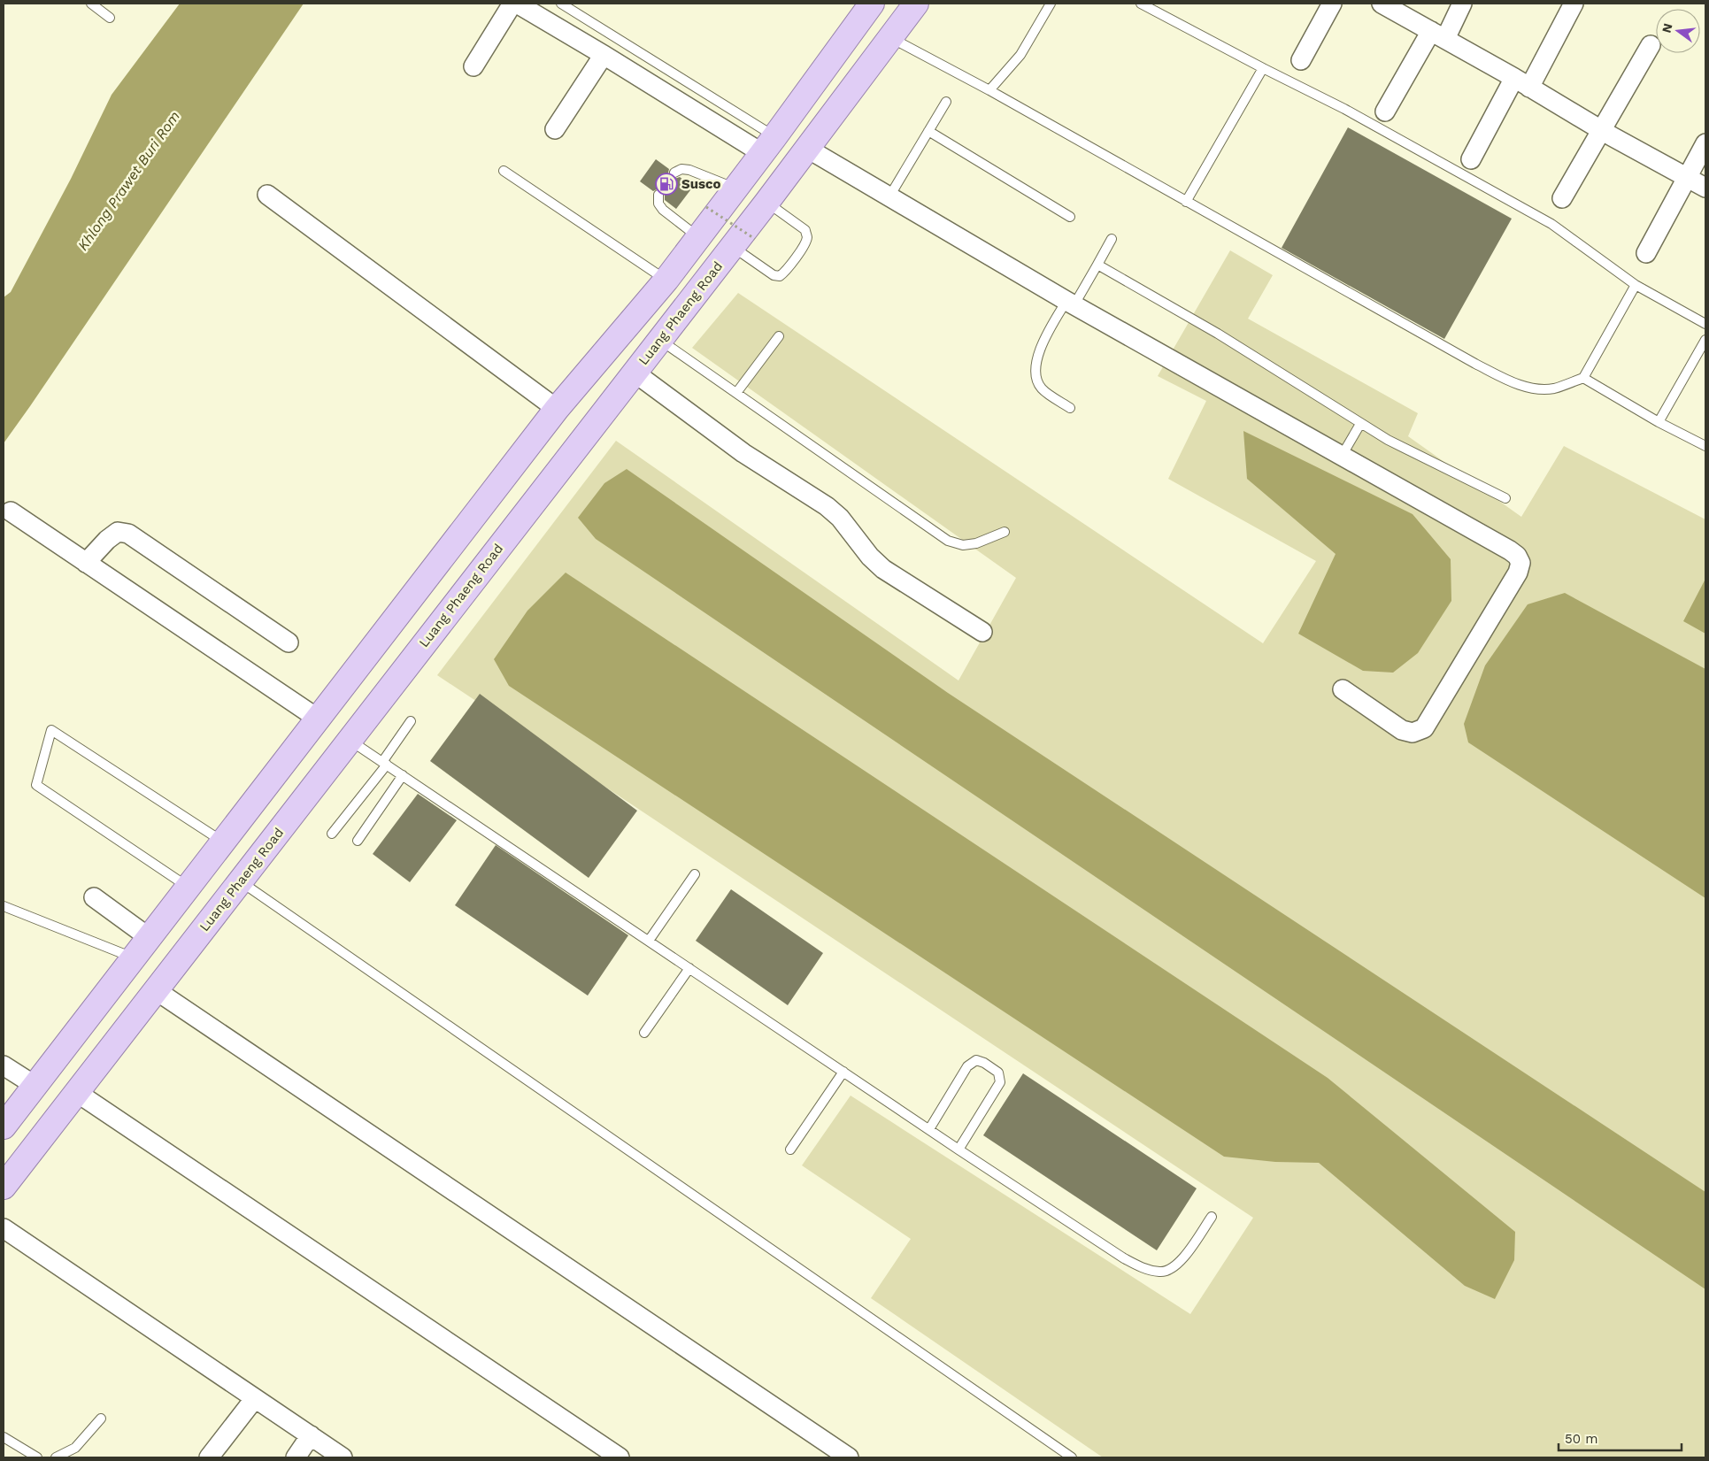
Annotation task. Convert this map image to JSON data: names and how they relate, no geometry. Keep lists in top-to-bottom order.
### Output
{
  "streets": {
    "main road": ["Luang Phaeng Road"]
  },
  "water": ["Khlong Prawet Buri Rom"],
  "places": {
    "fuel station": ["Susco"]
  },
  "scale_bar": "50 m",
  "north": "left"
}
